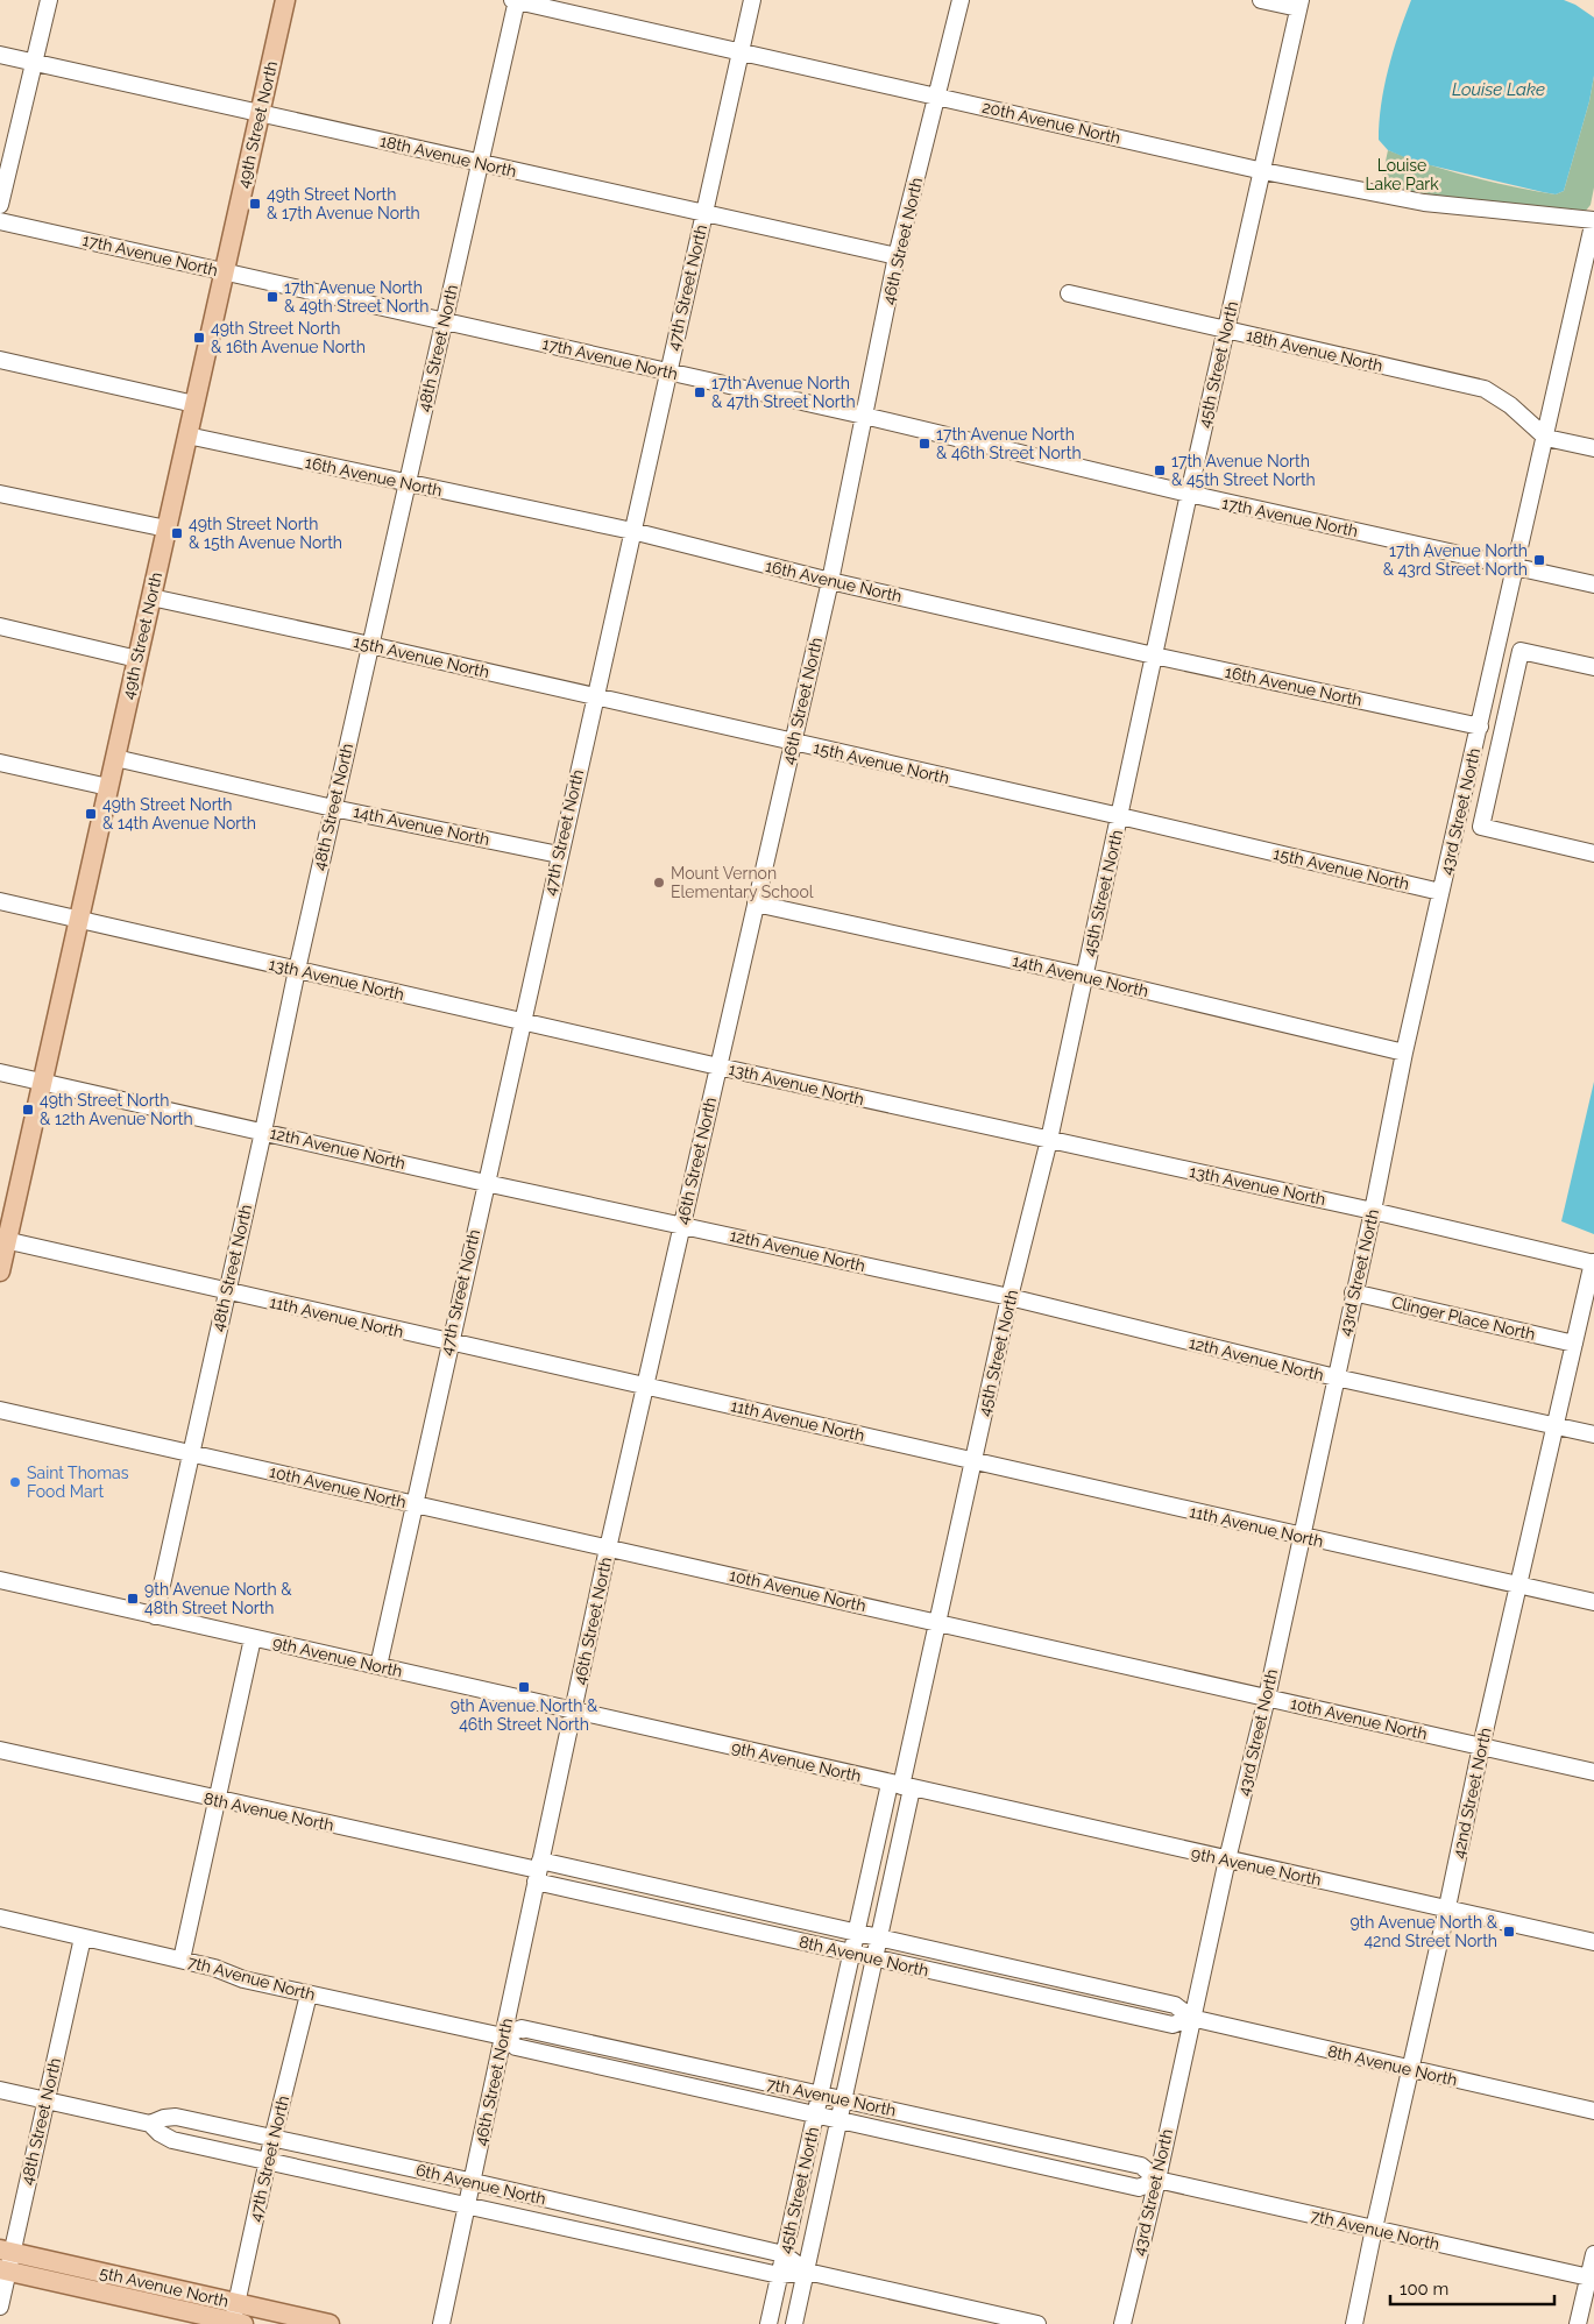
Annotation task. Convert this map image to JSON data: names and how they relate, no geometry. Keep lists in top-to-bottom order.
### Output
{
  "streets": {
    "main road": ["49th Street North", "5th Avenue North"],
    "street": [
      "20th Avenue North",
      "18th Avenue North",
      "46th Street North",
      "17th Avenue North",
      "47th Street North",
      "48th Street North",
      "45th Street North",
      "16th Avenue North",
      "15th Avenue North",
      "43rd Street North",
      "14th Avenue North",
      "13th Avenue North",
      "12th Avenue North",
      "11th Avenue North",
      "Clinger Place North",
      "10th Avenue North",
      "9th Avenue North",
      "42nd Street North",
      "8th Avenue North",
      "7th Avenue North",
      "6th Avenue North"
    ]
  },
  "crossings": [
    ["20th Avenue North", "46th Street North"],
    ["20th Avenue North", "47th Street North"],
    ["20th Avenue North", "48th Street North"],
    ["20th Avenue North", "45th Street North"],
    ["20th Avenue North", "43rd Street North"],
    ["49th Street North", "18th Avenue North"],
    ["49th Street North", "17th Avenue North"],
    ["49th Street North", "16th Avenue North"],
    ["49th Street North", "15th Avenue North"],
    ["49th Street North", "14th Avenue North"],
    ["49th Street North", "13th Avenue North"],
    ["49th Street North", "12th Avenue North"],
    ["49th Street North", "11th Avenue North"],
    ["18th Avenue North", "46th Street North"],
    ["18th Avenue North", "47th Street North"],
    ["18th Avenue North", "48th Street North"],
    ["18th Avenue North", "45th Street North"],
    ["18th Avenue North", "43rd Street North"],
    ["46th Street North", "17th Avenue North"],
    ["46th Street North", "16th Avenue North"],
    ["46th Street North", "15th Avenue North"],
    ["46th Street North", "14th Avenue North"],
    ["46th Street North", "13th Avenue North"],
    ["46th Street North", "12th Avenue North"],
    ["46th Street North", "11th Avenue North"],
    ["46th Street North", "10th Avenue North"],
    ["46th Street North", "9th Avenue North"],
    ["46th Street North", "8th Avenue North"],
    ["46th Street North", "7th Avenue North"],
    ["46th Street North", "6th Avenue North"],
    ["17th Avenue North", "47th Street North"],
    ["17th Avenue North", "48th Street North"],
    ["17th Avenue North", "45th Street North"],
    ["17th Avenue North", "43rd Street North"],
    ["47th Street North", "16th Avenue North"],
    ["47th Street North", "15th Avenue North"],
    ["47th Street North", "14th Avenue North"],
    ["47th Street North", "13th Avenue North"],
    ["47th Street North", "12th Avenue North"],
    ["47th Street North", "11th Avenue North"],
    ["47th Street North", "10th Avenue North"],
    ["47th Street North", "9th Avenue North"],
    ["47th Street North", "7th Avenue North"],
    ["47th Street North", "6th Avenue North"],
    ["47th Street North", "5th Avenue North"],
    ["48th Street North", "16th Avenue North"],
    ["48th Street North", "15th Avenue North"],
    ["48th Street North", "14th Avenue North"],
    ["48th Street North", "13th Avenue North"],
    ["48th Street North", "12th Avenue North"],
    ["48th Street North", "11th Avenue North"],
    ["48th Street North", "10th Avenue North"],
    ["48th Street North", "9th Avenue North"],
    ["48th Street North", "7th Avenue North"],
    ["48th Street North", "6th Avenue North"],
    ["48th Street North", "5th Avenue North"],
    ["45th Street North", "16th Avenue North"],
    ["45th Street North", "15th Avenue North"],
    ["45th Street North", "14th Avenue North"],
    ["45th Street North", "13th Avenue North"],
    ["45th Street North", "12th Avenue North"],
    ["45th Street North", "11th Avenue North"],
    ["45th Street North", "10th Avenue North"],
    ["45th Street North", "9th Avenue North"],
    ["45th Street North", "8th Avenue North"],
    ["45th Street North", "7th Avenue North"],
    ["45th Street North", "6th Avenue North"],
    ["16th Avenue North", "43rd Street North"],
    ["15th Avenue North", "43rd Street North"],
    ["43rd Street North", "14th Avenue North"],
    ["43rd Street North", "13th Avenue North"],
    ["43rd Street North", "12th Avenue North"],
    ["43rd Street North", "11th Avenue North"],
    ["43rd Street North", "Clinger Place North"],
    ["43rd Street North", "10th Avenue North"],
    ["43rd Street North", "9th Avenue North"],
    ["43rd Street North", "8th Avenue North"],
    ["43rd Street North", "7th Avenue North"],
    ["13th Avenue North", "42nd Street North"],
    ["12th Avenue North", "42nd Street North"],
    ["11th Avenue North", "42nd Street North"],
    ["Clinger Place North", "42nd Street North"],
    ["10th Avenue North", "42nd Street North"],
    ["9th Avenue North", "42nd Street North"],
    ["42nd Street North", "8th Avenue North"],
    ["42nd Street North", "7th Avenue North"]
  ],
  "water": ["Louise Lake"],
  "parks": ["Louise Lake Park"],
  "places": {
    "transit": [
      "49th Street North & 17th Avenue North",
      "17th Avenue North & 49th Street North",
      "49th Street North & 16th Avenue North",
      "17th Avenue North & 47th Street North",
      "17th Avenue North & 46th Street North",
      "17th Avenue North & 45th Street North",
      "49th Street North & 15th Avenue North",
      "17th Avenue North & 43rd Street North",
      "49th Street North & 14th Avenue North",
      "49th Street North & 12th Avenue North",
      "9th Avenue North & 48th Street North",
      "9th Avenue North & 46th Street North",
      "9th Avenue North & 42nd Street North"
    ],
    "other": ["Mount Vernon Elementary School", "Saint Thomas Food Mart"]
  },
  "scale_bar": "100 m"
}
